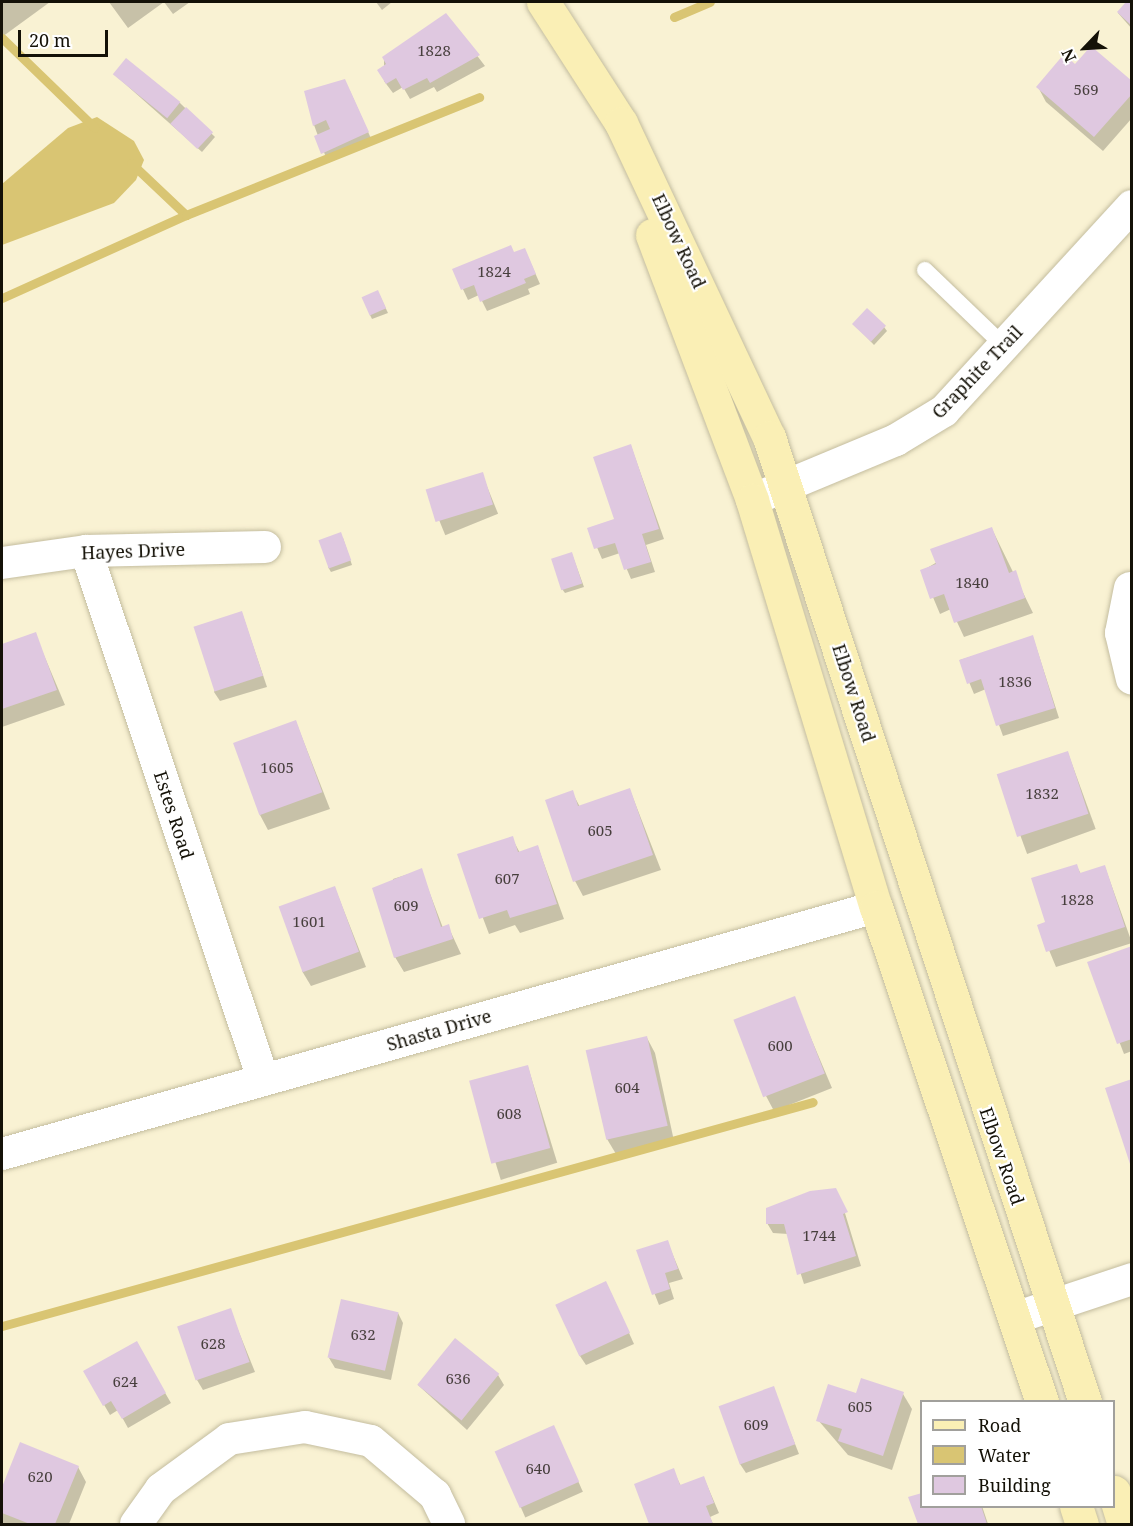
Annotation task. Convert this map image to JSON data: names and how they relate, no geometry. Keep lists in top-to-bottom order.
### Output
{
  "streets": {
    "main road": ["Elbow Road"],
    "street": [
      "Graphite Trail",
      "Hayes Drive",
      "Estes Road",
      "Shasta Drive"
    ]
  },
  "crossings": [
    ["Elbow Road", "Graphite Trail"],
    ["Elbow Road", "Shasta Drive"],
    ["Hayes Drive", "Estes Road"],
    ["Estes Road", "Shasta Drive"]
  ],
  "house_numbers": [
    "1828",
    "569",
    "1824",
    "1840",
    "1836",
    "1605",
    "1832",
    "605",
    "607",
    "1828",
    "609",
    "1601",
    "600",
    "604",
    "608",
    "1744",
    "632",
    "628",
    "636",
    "624",
    "605",
    "609",
    "640",
    "620"
  ],
  "legend": ["Road", "Water", "Building"],
  "scale_bar": "20 m",
  "north": "bottom left"
}
